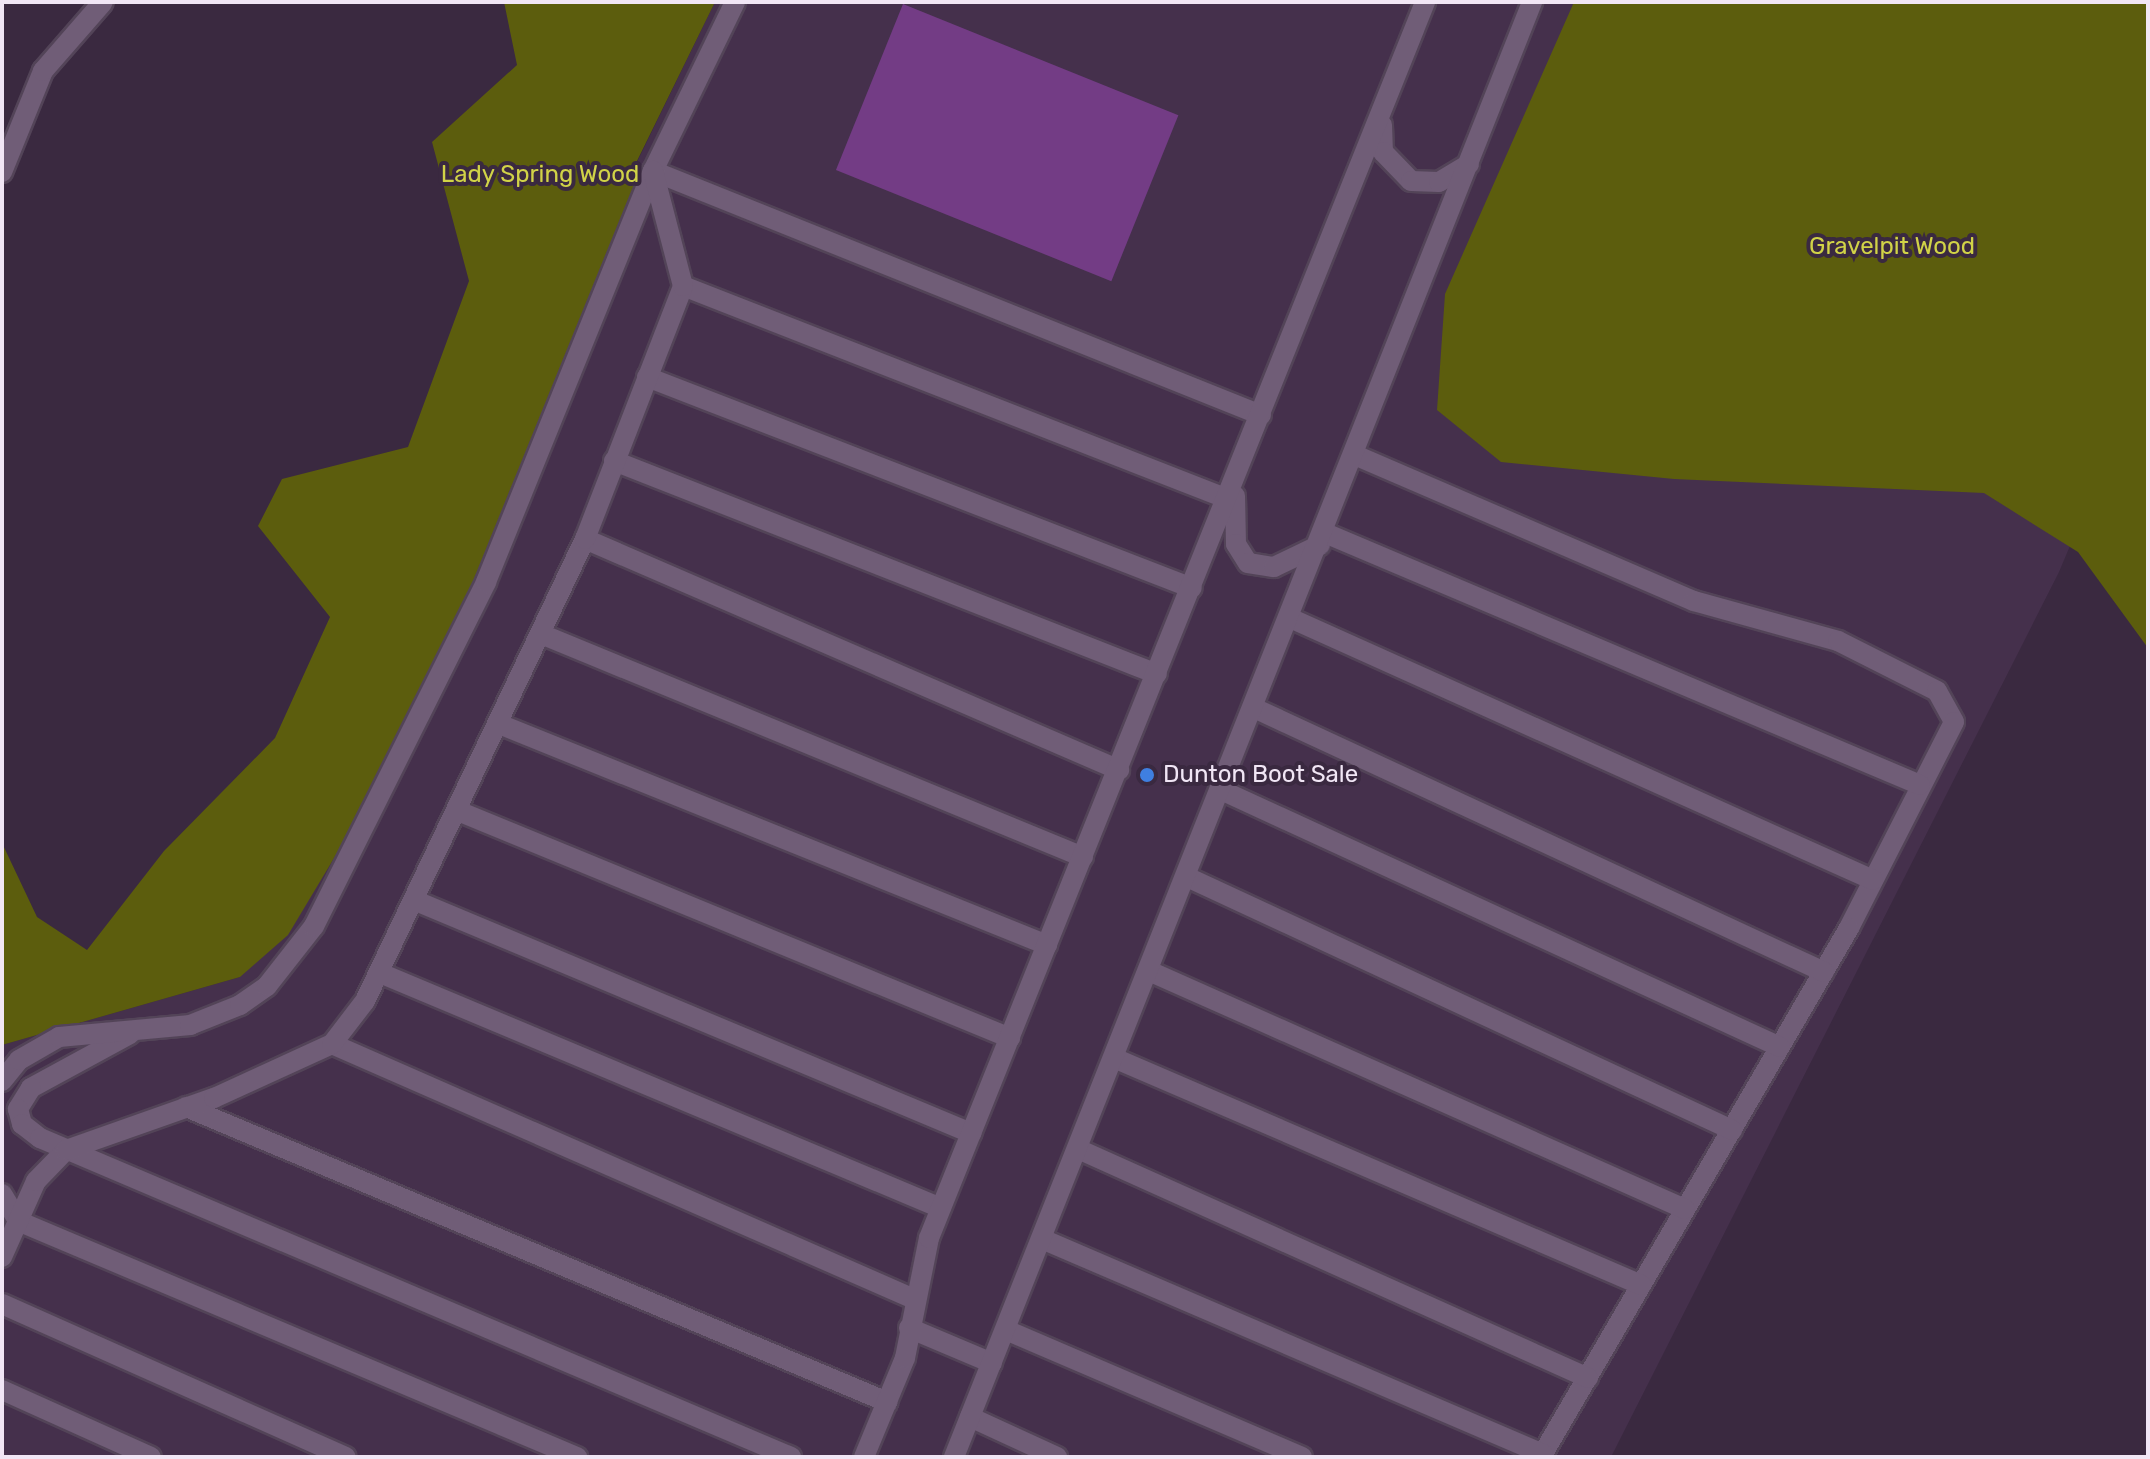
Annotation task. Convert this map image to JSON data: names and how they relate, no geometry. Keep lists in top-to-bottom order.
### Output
{
  "parks": ["Lady Spring Wood", "Gravelpit Wood"],
  "places": ["Dunton Boot Sale"]
}
